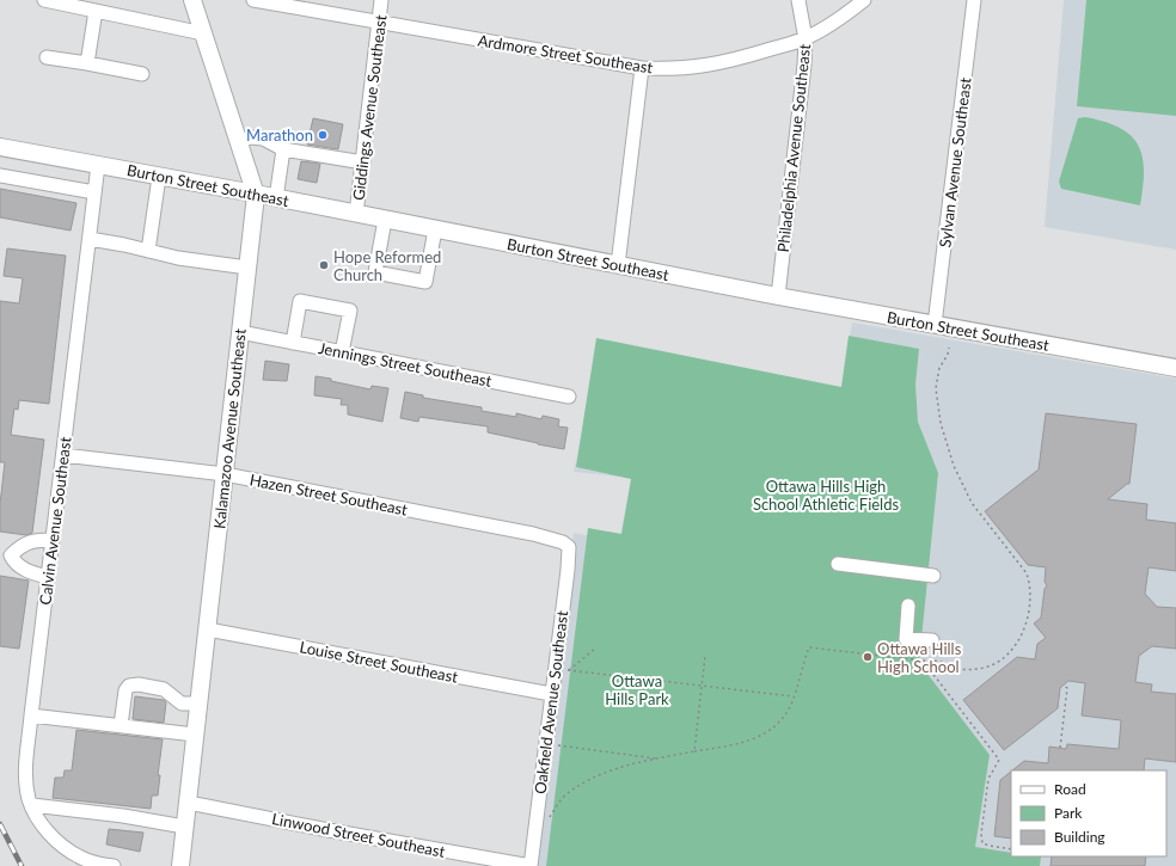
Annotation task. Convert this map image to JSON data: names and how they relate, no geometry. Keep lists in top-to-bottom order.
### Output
{
  "streets": {
    "main road": ["Burton Street Southeast", "Kalamazoo Avenue Southeast"],
    "street": [
      "Ardmore Street Southeast",
      "Giddings Avenue Southeast",
      "Philadelphia Avenue Southeast",
      "Sylvan Avenue Southeast",
      "Jennings Street Southeast",
      "Hazen Street Southeast",
      "Calvin Avenue Southeast",
      "Louise Street Southeast",
      "Oakfield Avenue Southeast",
      "Linwood Street Southeast"
    ]
  },
  "crossings": [
    ["Ardmore Street Southeast", "Giddings Avenue Southeast"],
    ["Ardmore Street Southeast", "Philadelphia Avenue Southeast"],
    ["Giddings Avenue Southeast", "Burton Street Southeast"],
    ["Philadelphia Avenue Southeast", "Burton Street Southeast"],
    ["Sylvan Avenue Southeast", "Burton Street Southeast"],
    ["Burton Street Southeast", "Kalamazoo Avenue Southeast"],
    ["Burton Street Southeast", "Calvin Avenue Southeast"],
    ["Jennings Street Southeast", "Kalamazoo Avenue Southeast"],
    ["Kalamazoo Avenue Southeast", "Hazen Street Southeast"],
    ["Kalamazoo Avenue Southeast", "Louise Street Southeast"],
    ["Kalamazoo Avenue Southeast", "Linwood Street Southeast"],
    ["Hazen Street Southeast", "Calvin Avenue Southeast"],
    ["Hazen Street Southeast", "Oakfield Avenue Southeast"],
    ["Louise Street Southeast", "Oakfield Avenue Southeast"],
    ["Oakfield Avenue Southeast", "Linwood Street Southeast"]
  ],
  "parks": ["Ottawa Hills High School Athletic Fields", "Ottawa Hills Park"],
  "places": ["Marathon", "Hope Reformed Church", "Ottawa Hills High School"],
  "legend": ["Road", "Park", "Building"]
}
